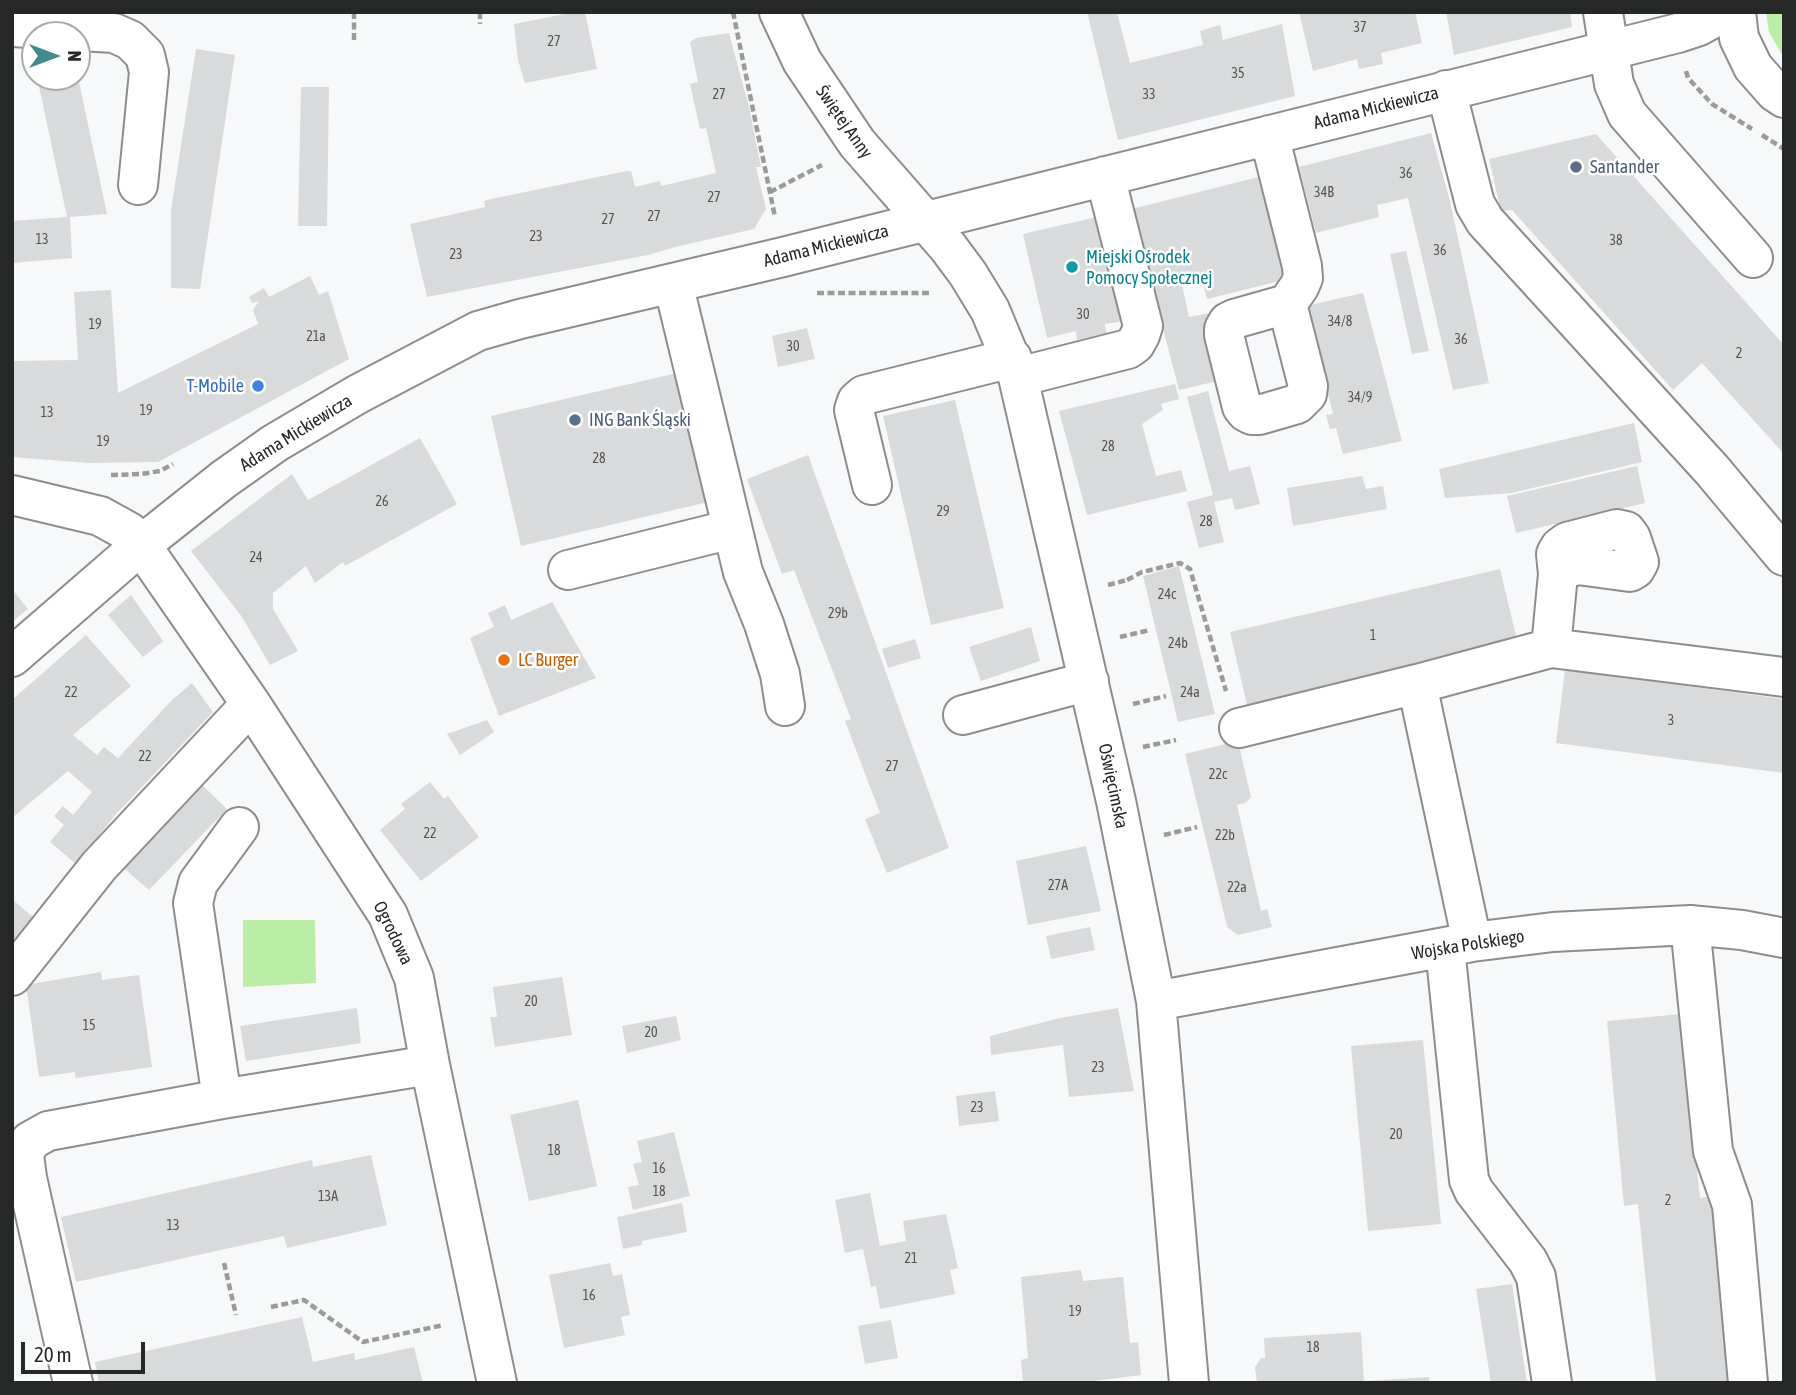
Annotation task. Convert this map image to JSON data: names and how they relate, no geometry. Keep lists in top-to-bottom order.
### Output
{
  "streets": {
    "street": [
      "Adama Mickiewicza",
      "Świętej Anny",
      "Oświęcimska",
      "Ogrodowa",
      "Wojska Polskiego"
    ]
  },
  "crossings": [
    ["Adama Mickiewicza", "Świętej Anny"],
    ["Adama Mickiewicza", "Oświęcimska"],
    ["Adama Mickiewicza", "Ogrodowa"],
    ["Świętej Anny", "Oświęcimska"],
    ["Oświęcimska", "Wojska Polskiego"]
  ],
  "places": [
    "Santander",
    "Miejski Ośrodek Pomocy Społecznej",
    "T-Mobile",
    "ING Bank Śląski",
    "LC Burger"
  ],
  "house_numbers": [
    "37",
    "27",
    "35",
    "27",
    "33",
    "36",
    "34B",
    "27",
    "27",
    "27",
    "23",
    "13",
    "38",
    "36",
    "23",
    "30",
    "34/8",
    "19",
    "21a",
    "36",
    "30",
    "2",
    "34/9",
    "19",
    "13",
    "19",
    "28",
    "28",
    "26",
    "29",
    "28",
    "24",
    "24c",
    "29b",
    "1",
    "24b",
    "22",
    "24a",
    "3",
    "22",
    "27",
    "22c",
    "22",
    "22b",
    "27A",
    "22a",
    "20",
    "15",
    "20",
    "23",
    "23",
    "20",
    "18",
    "16",
    "18",
    "13A",
    "2",
    "13",
    "21",
    "16",
    "19",
    "18"
  ],
  "scale_bar": "20 m",
  "north": "right"
}
